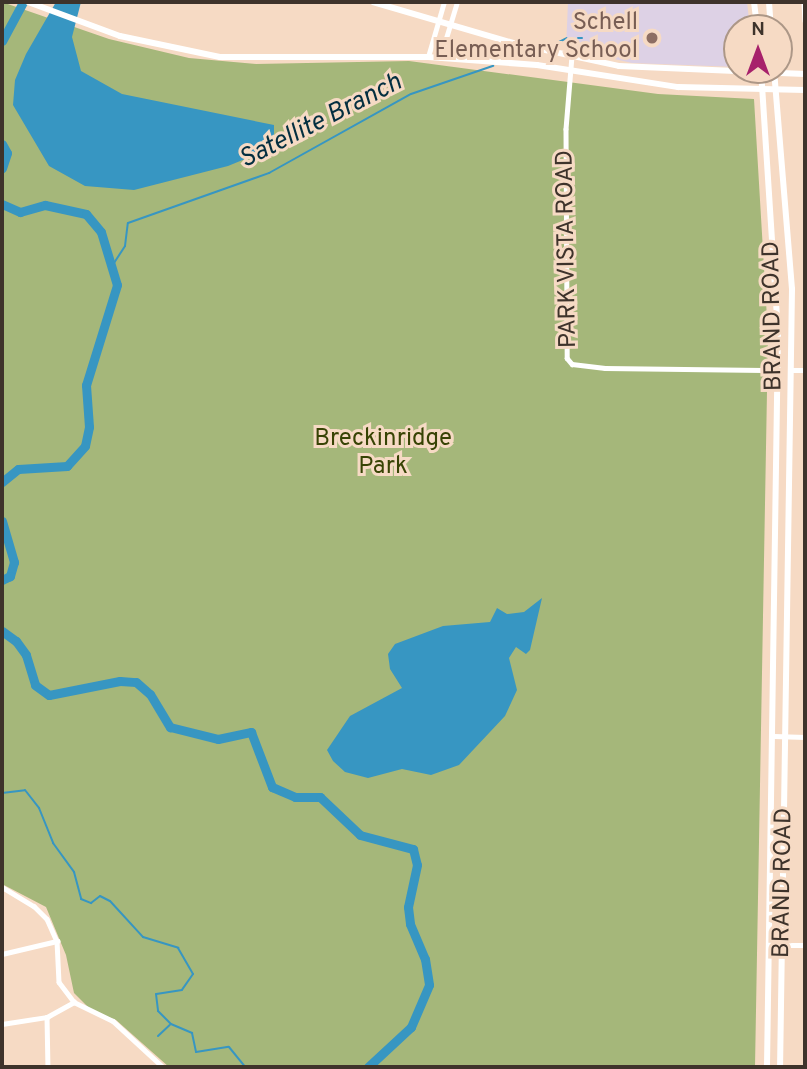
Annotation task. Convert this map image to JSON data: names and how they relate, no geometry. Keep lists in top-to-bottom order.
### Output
{
  "streets": {
    "main road": ["BRAND ROAD"],
    "street": ["PARK VISTA ROAD"]
  },
  "crossings": [
    ["PARK VISTA ROAD", "BRAND ROAD"]
  ],
  "water": ["Satellite Branch"],
  "parks": ["Breckinridge Park"],
  "places": ["Schell Elementary School"],
  "north": "top"
}
